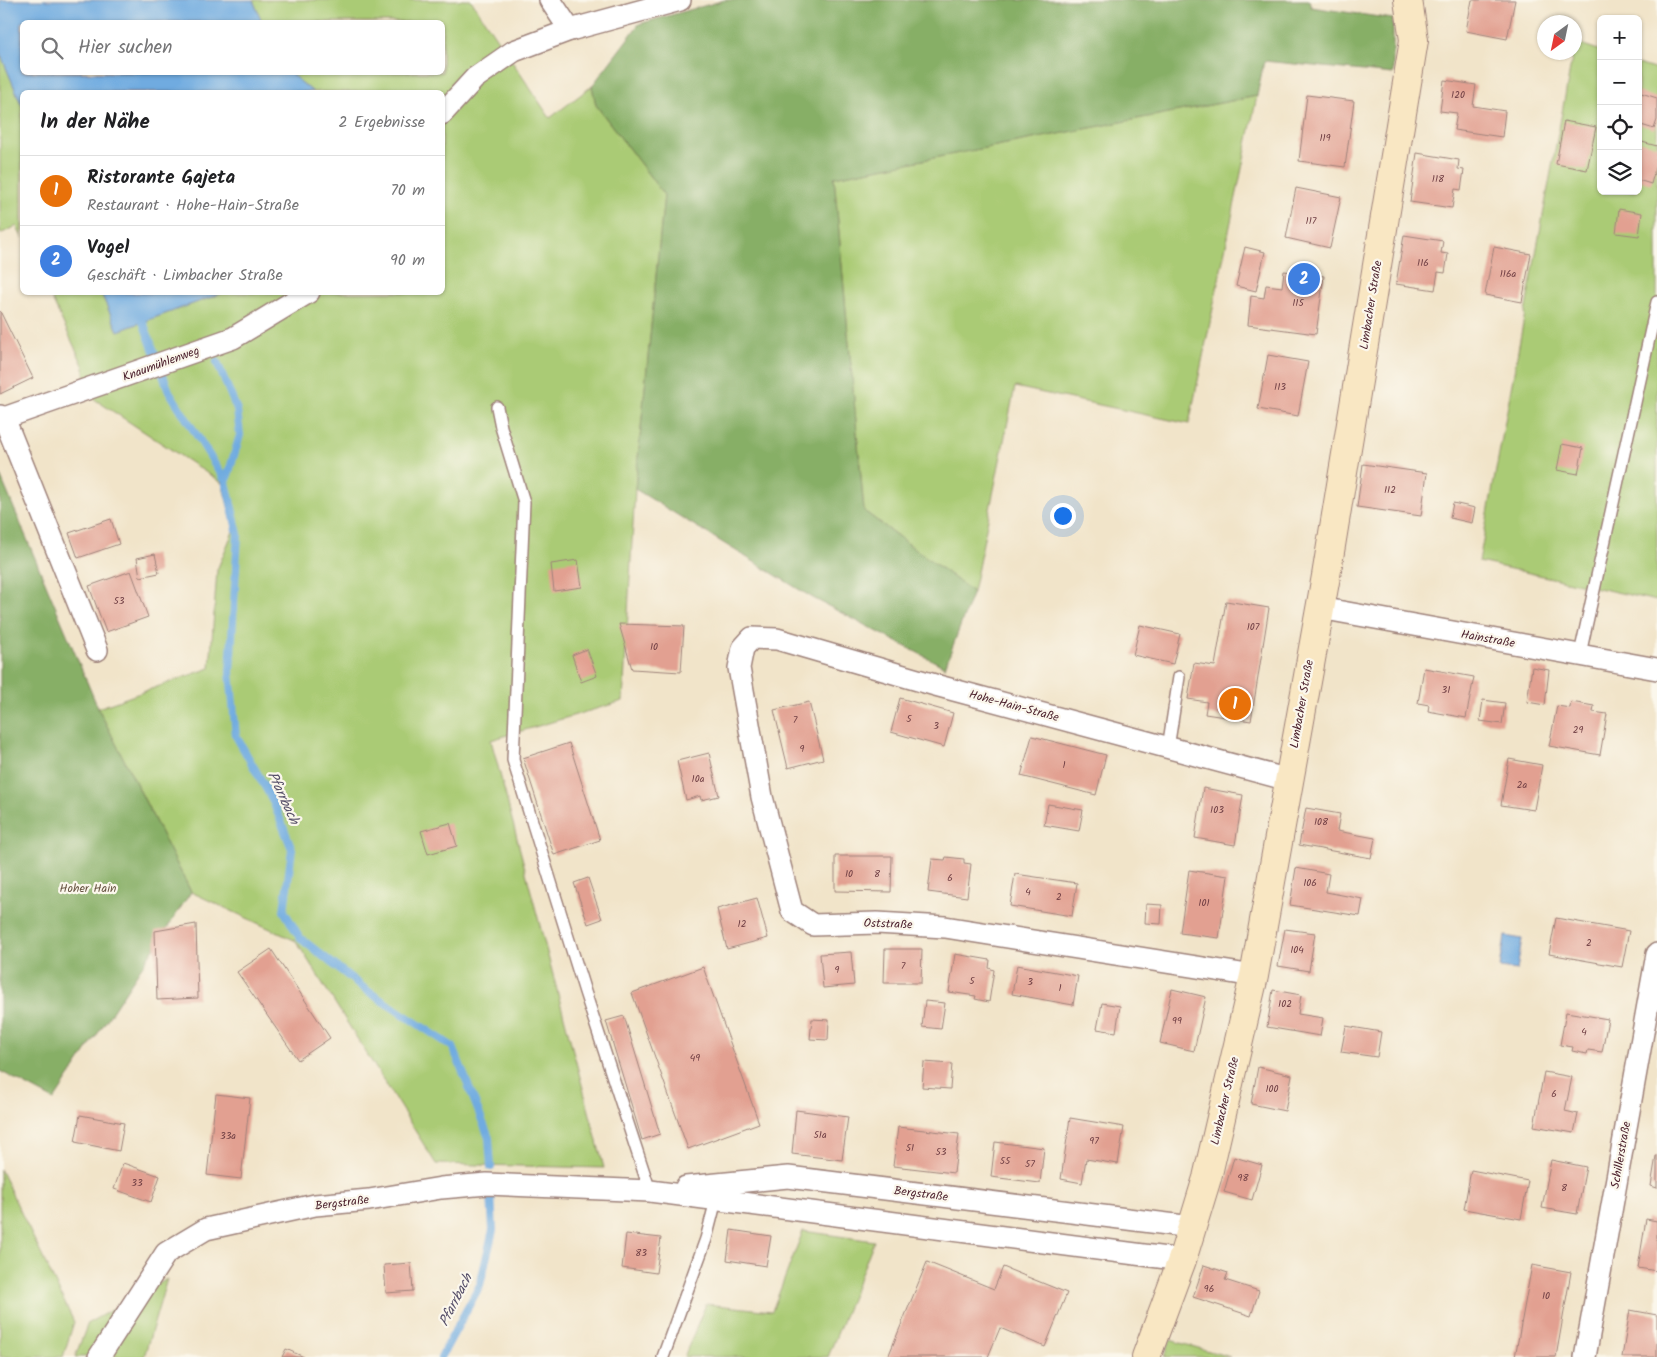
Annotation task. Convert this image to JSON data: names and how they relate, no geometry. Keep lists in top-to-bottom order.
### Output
{
  "streets": {
    "street": [
      "Limbacher Straße",
      "Knaumühlenweg",
      "Hainstraße",
      "Hohe-Hain-Straße",
      "Oststraße",
      "Schillerstraße",
      "Bergstraße"
    ]
  },
  "crossings": [
    ["Limbacher Straße", "Hainstraße"],
    ["Limbacher Straße", "Hohe-Hain-Straße"],
    ["Limbacher Straße", "Oststraße"],
    ["Limbacher Straße", "Bergstraße"],
    ["Hohe-Hain-Straße", "Oststraße"]
  ],
  "water": ["Pfarrbach"],
  "parks": ["Hoher Hain"],
  "house_numbers": [
    "120",
    "119",
    "118",
    "117",
    "116",
    "116a",
    "115",
    "113",
    "112",
    "53",
    "107",
    "10",
    "31",
    "5",
    "7",
    "3",
    "29",
    "9",
    "1",
    "10a",
    "2a",
    "103",
    "108",
    "10",
    "8",
    "6",
    "106",
    "4",
    "2",
    "101",
    "12",
    "2",
    "104",
    "7",
    "9",
    "5",
    "3",
    "1",
    "102",
    "99",
    "4",
    "49",
    "100",
    "6",
    "51a",
    "33a",
    "97",
    "51",
    "53",
    "55",
    "57",
    "98",
    "33",
    "8",
    "83",
    "96",
    "10"
  ],
  "north": "bottom left",
  "page": {
    "map_buttons": ["+", "−"],
    "search": "Hier suchen",
    "heading": ["In der Nähe", "2 Ergebnisse"],
    "list": [
      {
        "mark": "1",
        "name": "Ristorante Gajeta",
        "note": "Restaurant · Hohe-Hain-Straße",
        "value": "70 m"
      },
      {
        "mark": "2",
        "name": "Vogel",
        "note": "Geschäft · Limbacher Straße",
        "value": "90 m"
      }
    ],
    "pins": ["2", "1"]
  }
}
